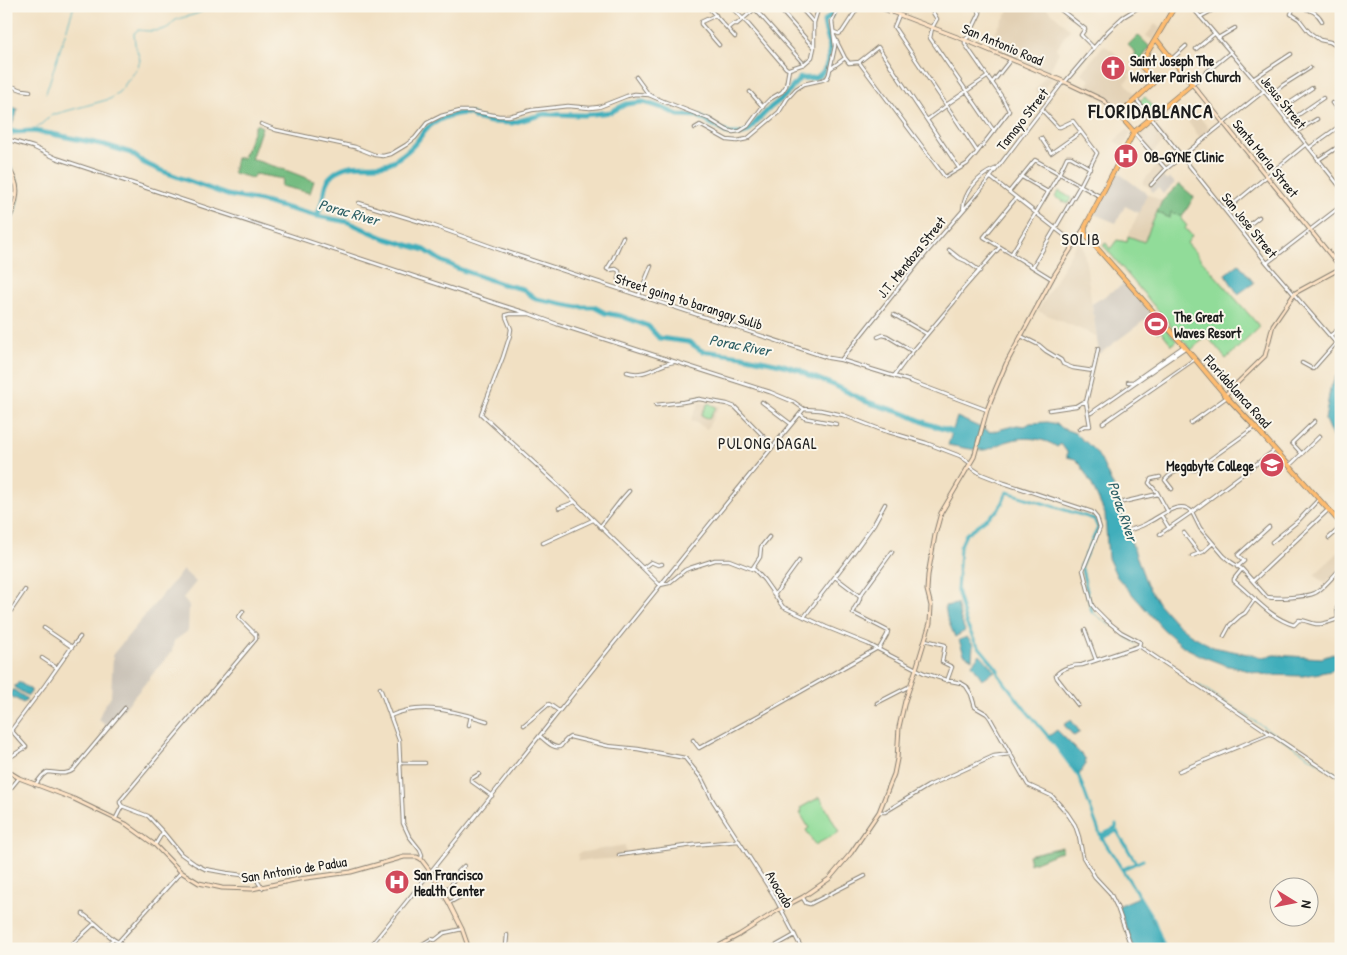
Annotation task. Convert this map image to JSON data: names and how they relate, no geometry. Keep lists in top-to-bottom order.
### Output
{
  "streets": {
    "main road": ["Santa Maria Street", "Floridablanca Road"],
    "street": [
      "San Antonio Road",
      "Jesus Street",
      "Tamayo Street",
      "San Jose Street",
      "J.T. Mendoza Street",
      "Street going to barangay Sulib",
      "San Antonio de Padua",
      "Avocado"
    ]
  },
  "crossings": [
    ["San Antonio Road", "Tamayo Street"],
    ["Tamayo Street", "J.T. Mendoza Street"],
    ["J.T. Mendoza Street", "Street going to barangay Sulib"]
  ],
  "districts": ["FLORIDABLANCA", "SOLIB", "PULONG DAGAL"],
  "water": ["Porac River"],
  "places": {
    "church": ["Saint Joseph The Worker Parish Church"],
    "hospital": ["OB-GYNE Clinic", "San Francisco Health Center"],
    "sports": ["The Great Waves Resort"],
    "school or university": ["Megabyte College"]
  },
  "north": "right"
}
